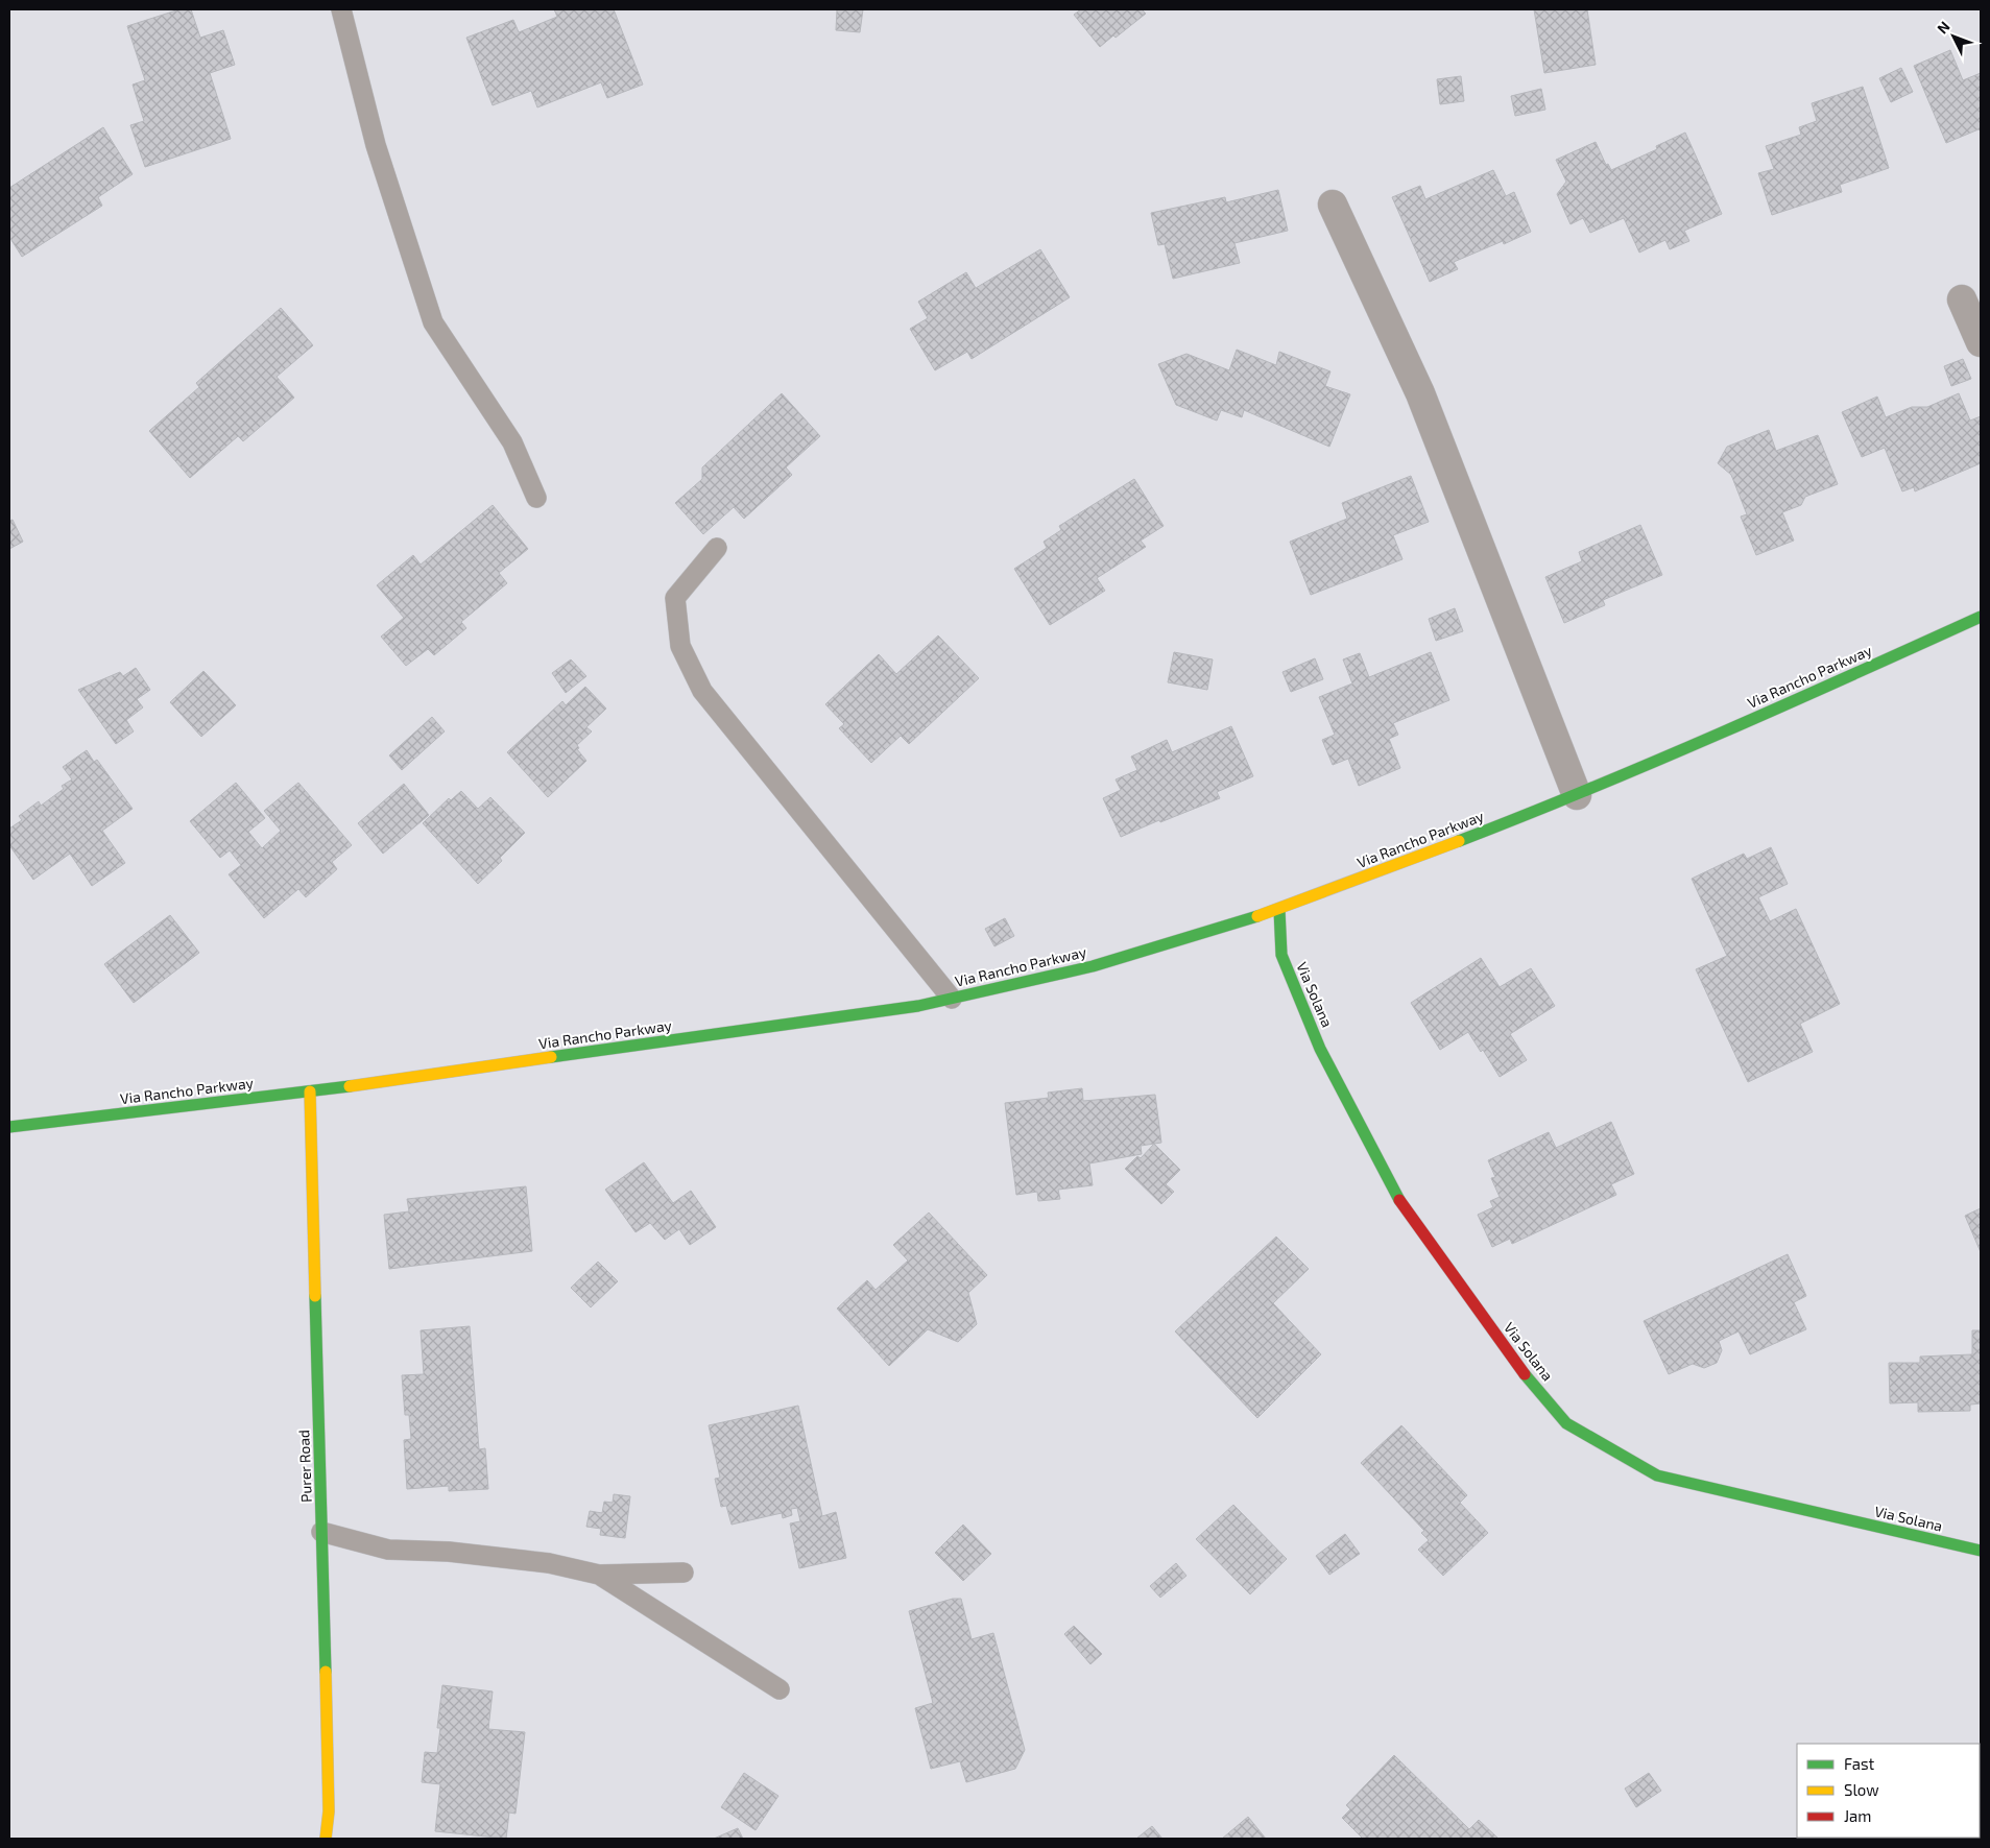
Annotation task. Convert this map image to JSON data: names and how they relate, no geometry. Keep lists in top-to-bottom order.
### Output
{
  "streets": {
    "main road": ["Via Rancho Parkway", "Via Solana", "Purer Road"]
  },
  "crossings": [
    ["Via Rancho Parkway", "Via Solana"],
    ["Via Rancho Parkway", "Purer Road"]
  ],
  "legend": ["Fast", "Slow", "Jam"],
  "north": "top left"
}
